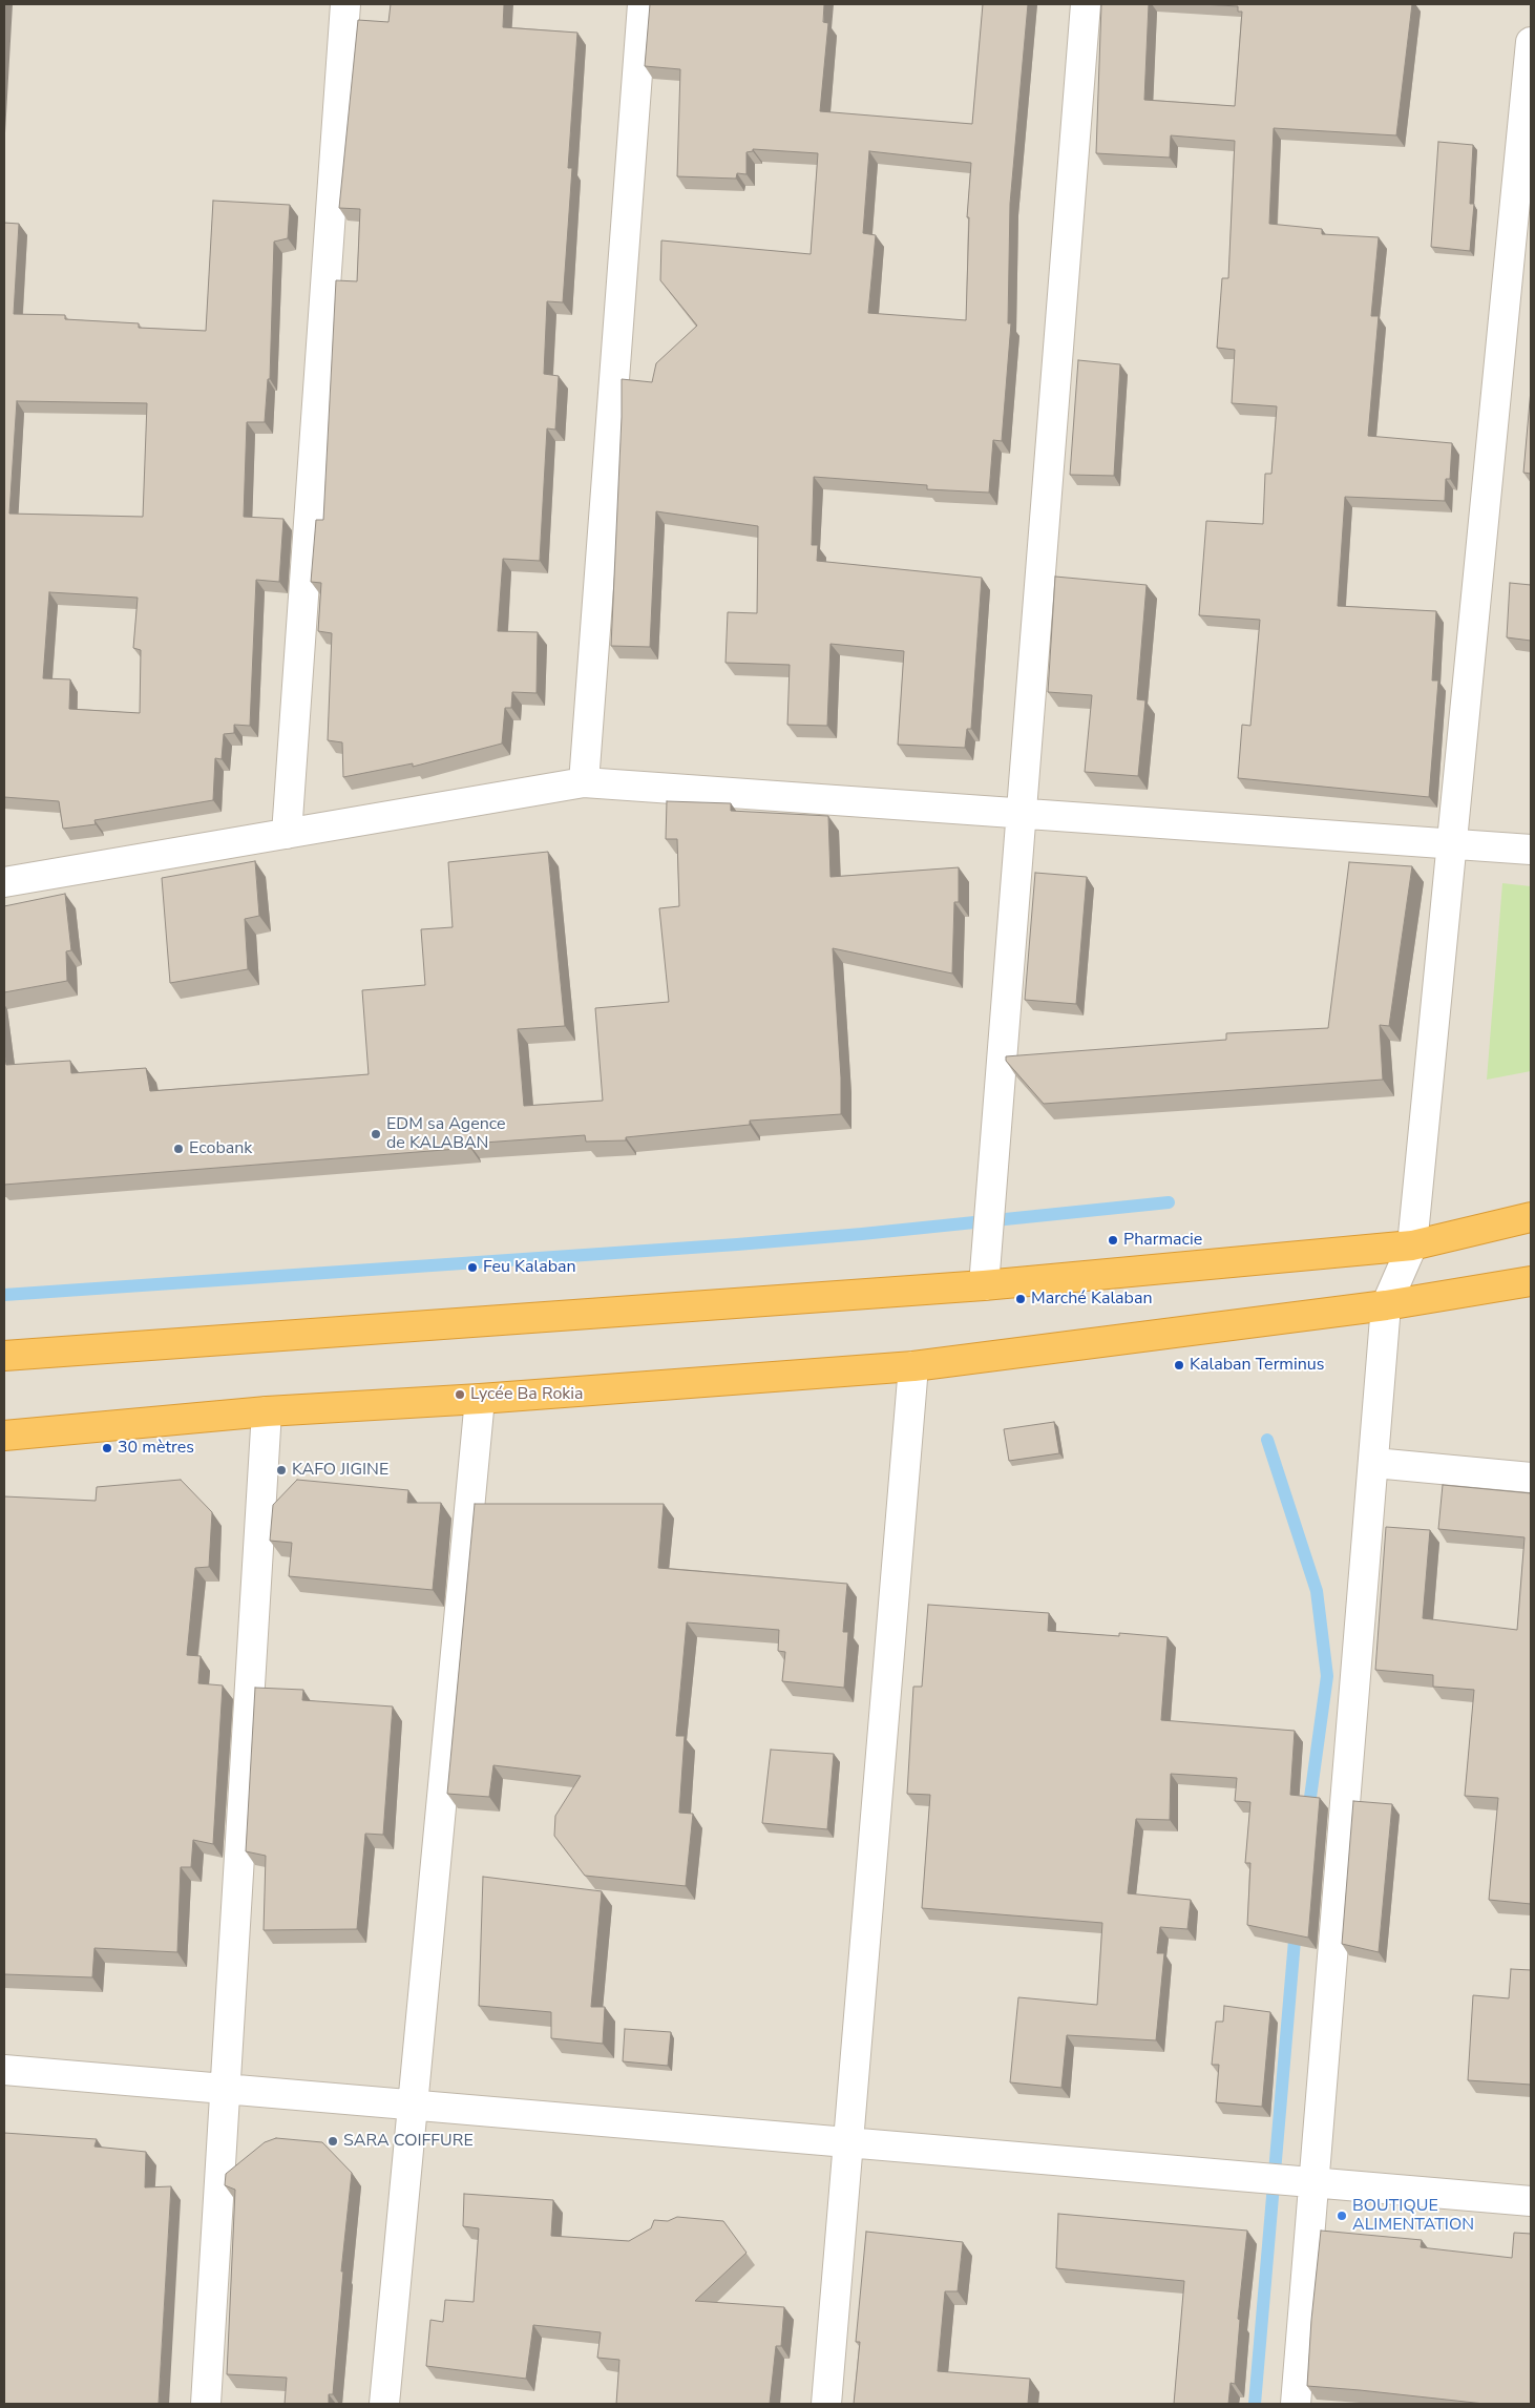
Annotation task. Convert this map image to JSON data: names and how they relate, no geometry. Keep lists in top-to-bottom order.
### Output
{
  "places": [
    "EDM sa Agence de KALABAN",
    "Ecobank",
    "Pharmacie",
    "Feu Kalaban",
    "Marché Kalaban",
    "Kalaban Terminus",
    "Lycée Ba Rokia",
    "30 mètres",
    "KAFO JIGINE",
    "SARA COIFFURE",
    "BOUTIQUE ALIMENTATION"
  ]
}
